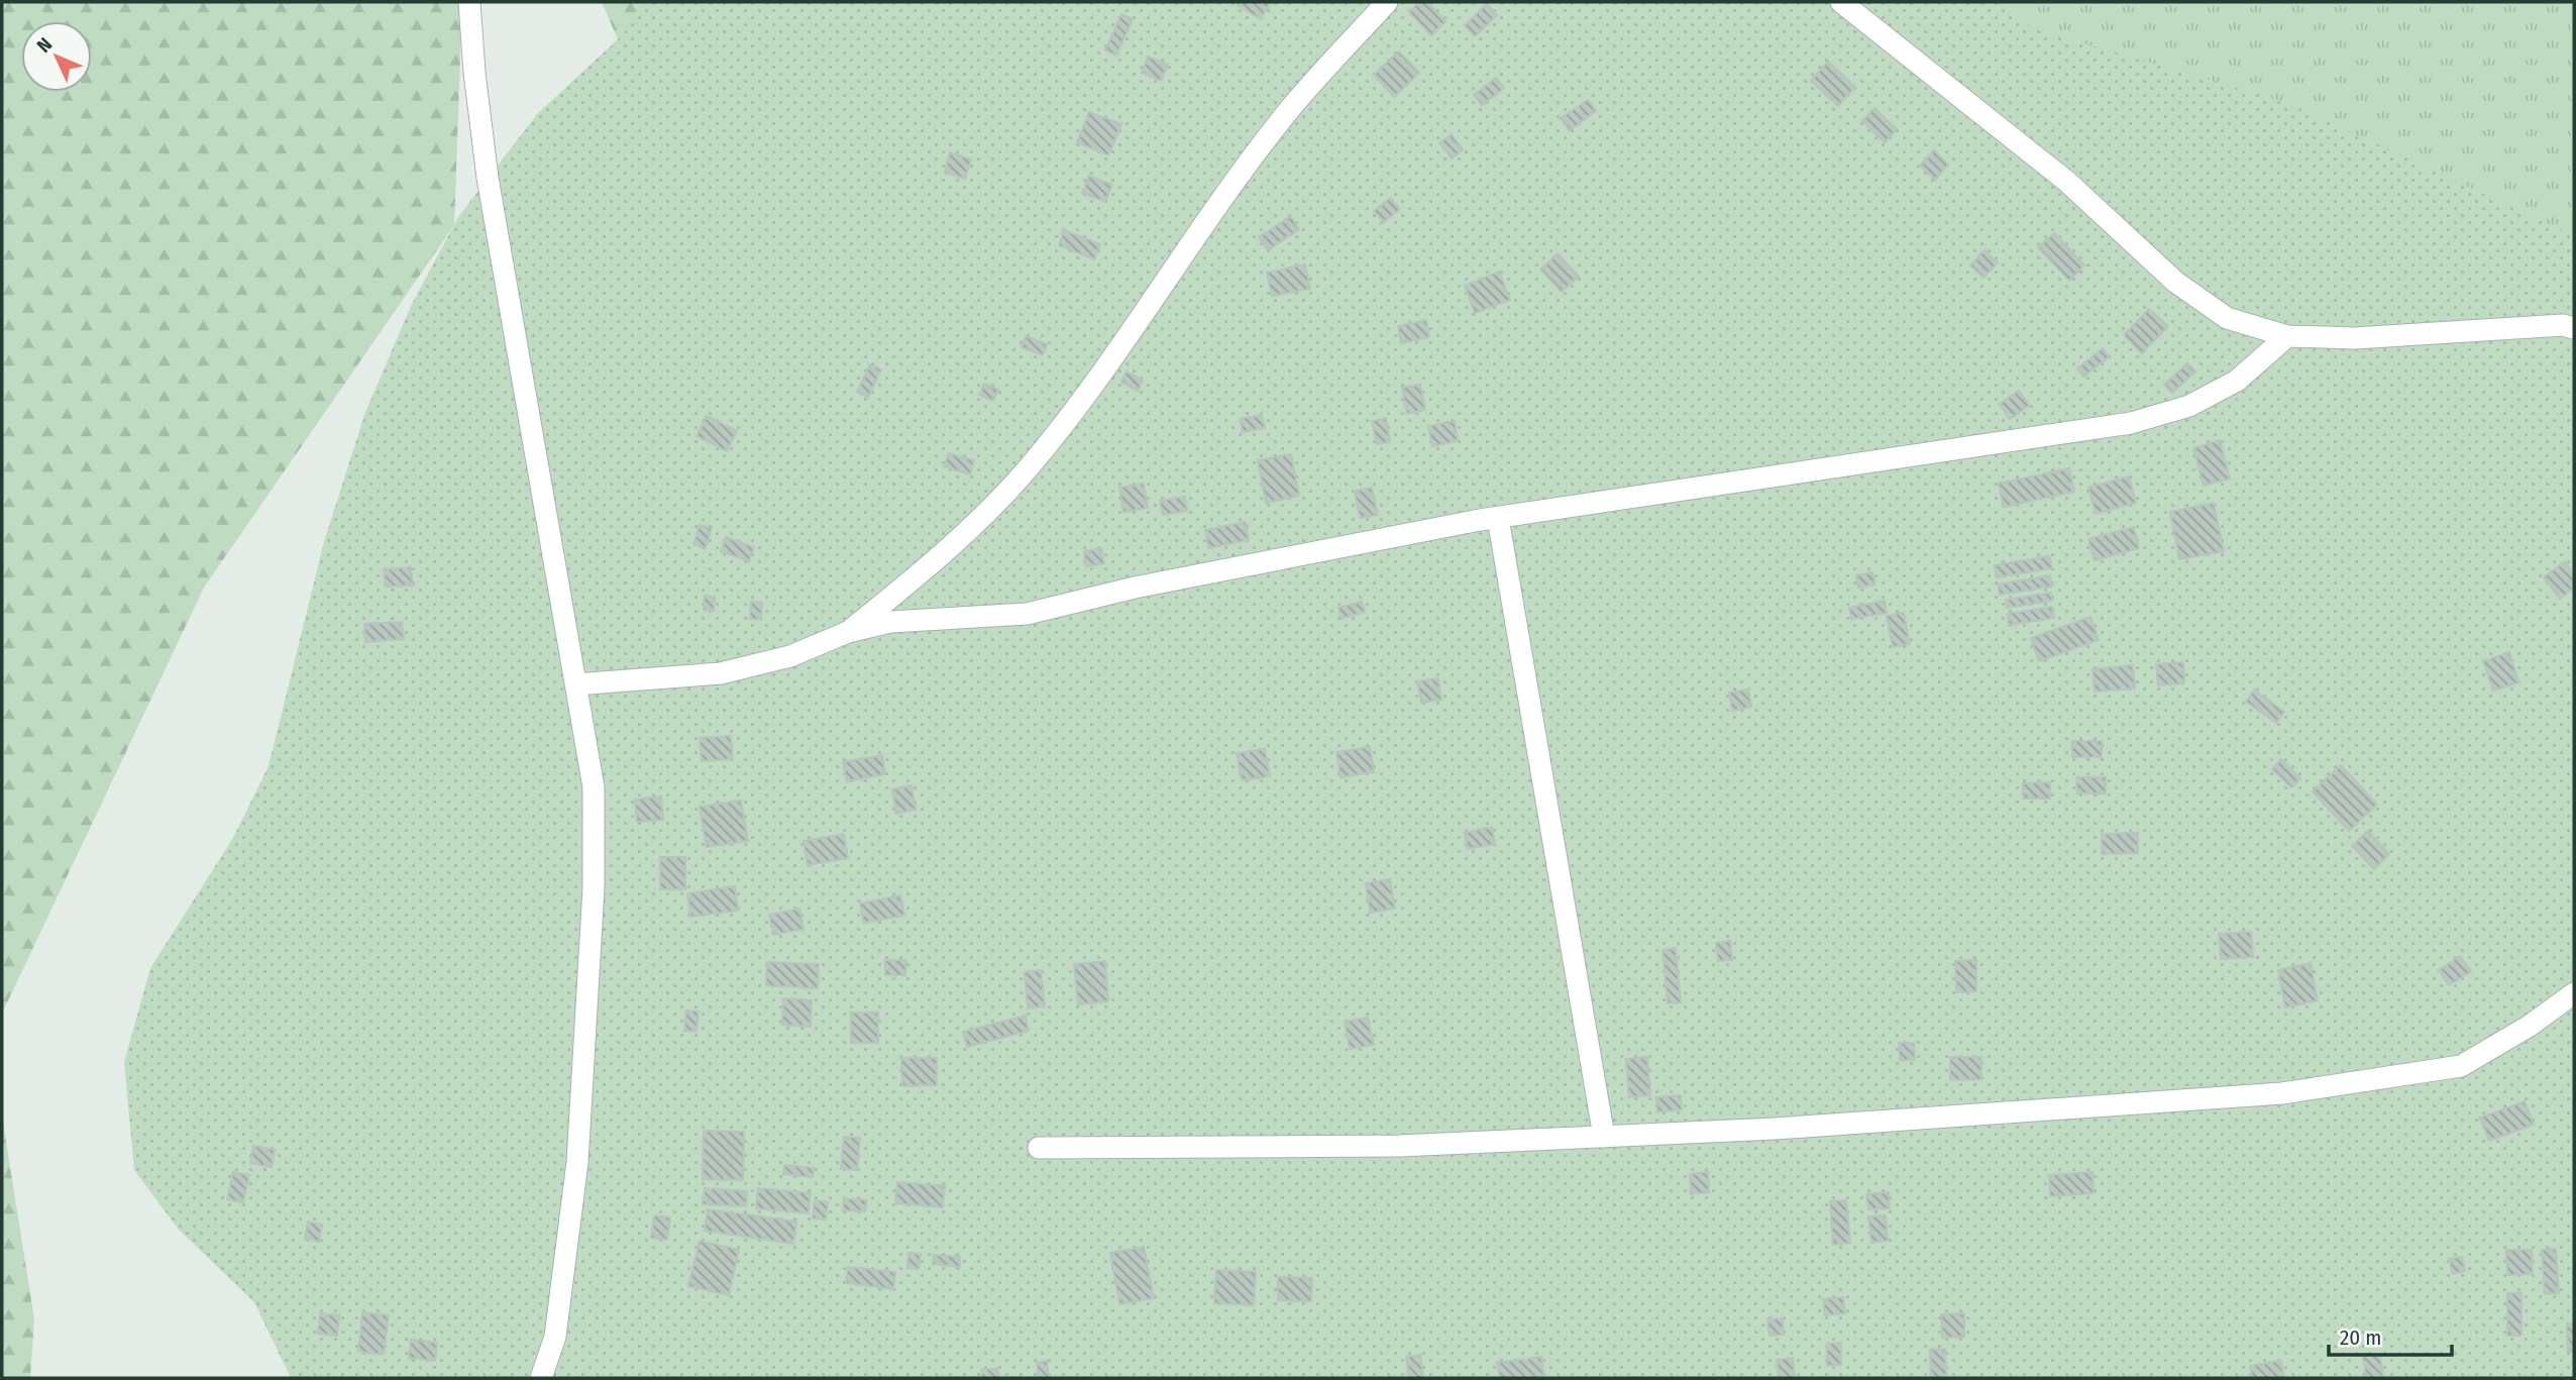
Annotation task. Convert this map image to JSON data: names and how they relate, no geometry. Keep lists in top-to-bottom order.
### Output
{
  "scale_bar": "20 m",
  "north": "top left"
}
